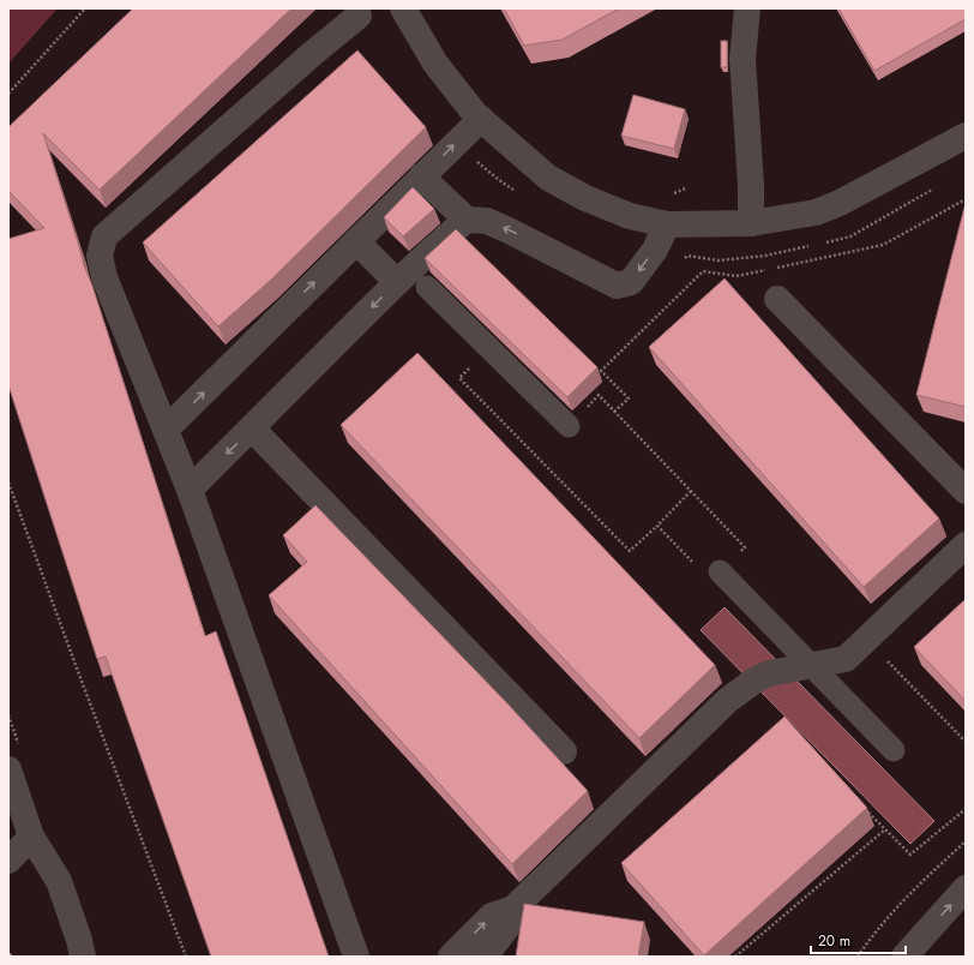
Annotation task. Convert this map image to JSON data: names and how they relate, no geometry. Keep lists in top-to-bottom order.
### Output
{
  "scale_bar": "20 m"
}
